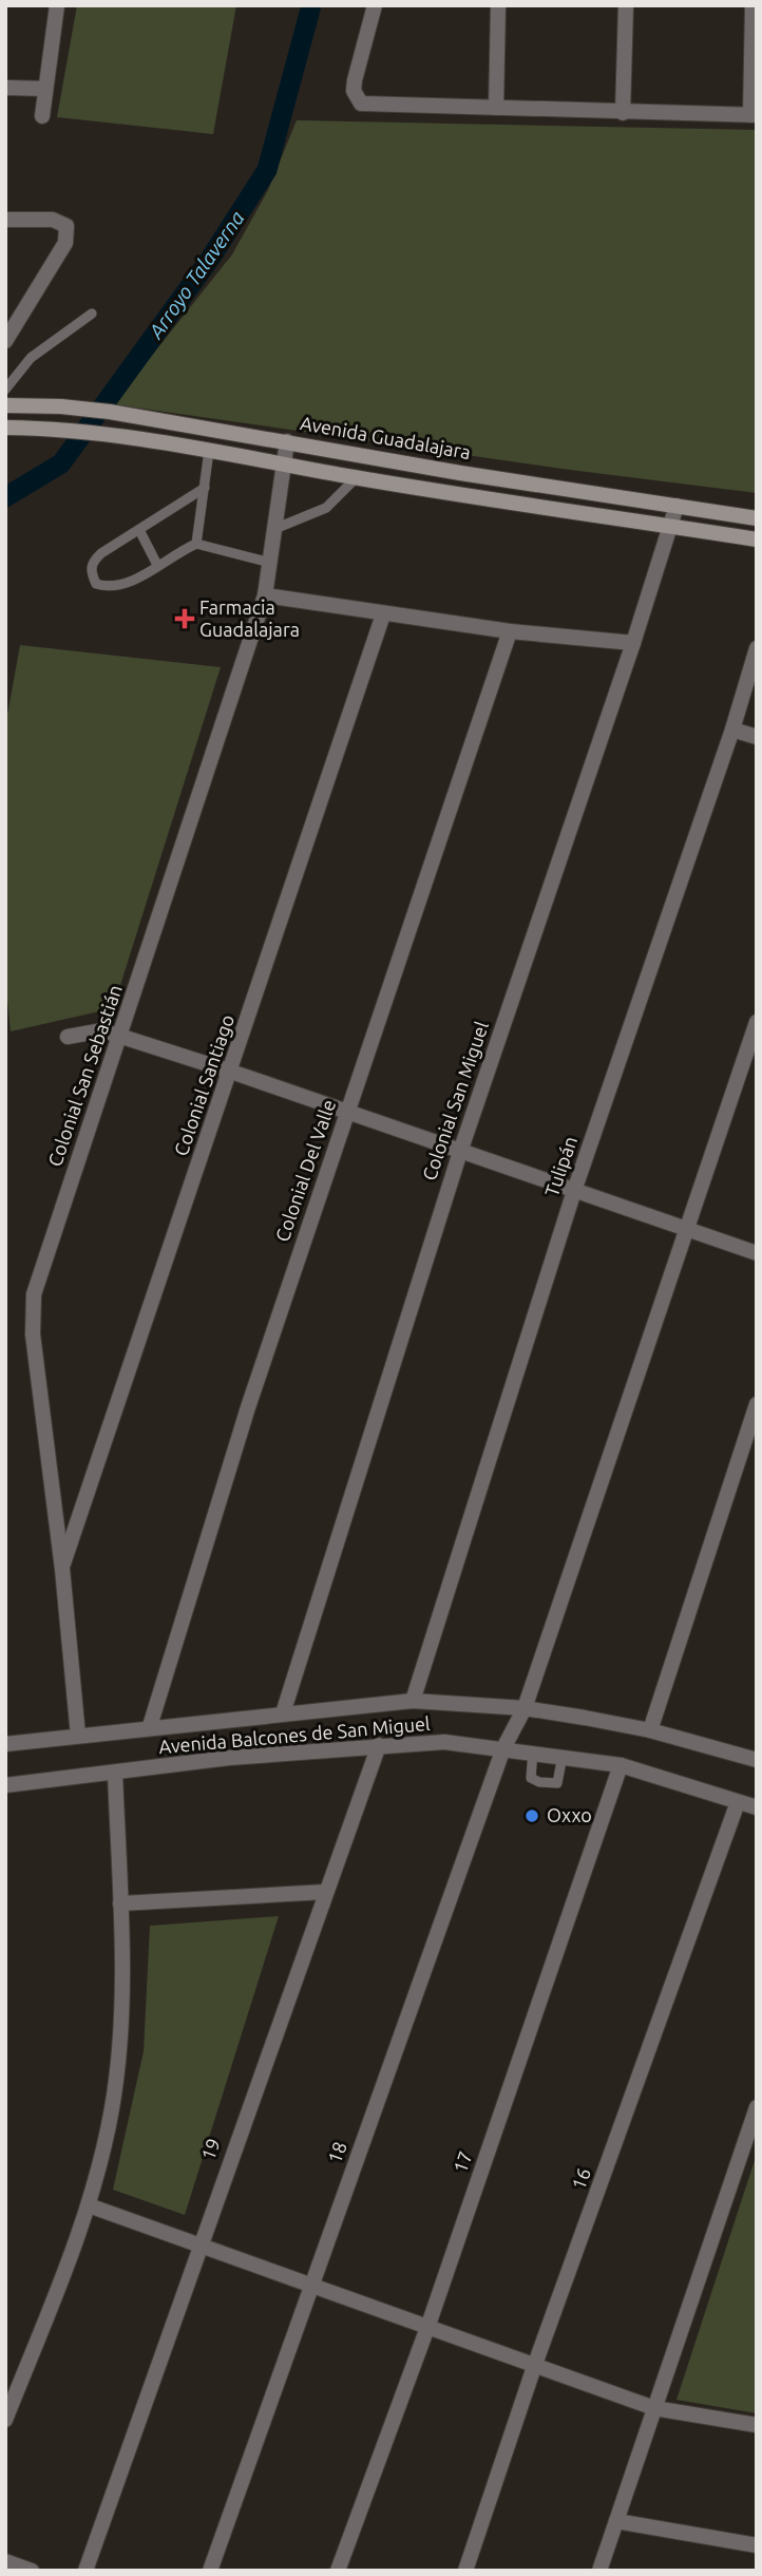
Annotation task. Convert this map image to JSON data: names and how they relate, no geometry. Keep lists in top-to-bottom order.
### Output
{
  "streets": {
    "main road": ["Avenida Guadalajara"],
    "street": [
      "Colonial San Sebastián",
      "Colonial Santiago",
      "Colonial San Miguel",
      "Tulipán",
      "Colonial Del Valle",
      "Avenida Balcones de San Miguel",
      "19",
      "18",
      "17",
      "16"
    ]
  },
  "crossings": [
    ["Avenida Guadalajara", "Colonial San Sebastián"],
    ["Avenida Guadalajara", "Colonial San Miguel"],
    ["Colonial San Sebastián", "Colonial Santiago"],
    ["Colonial San Sebastián", "Avenida Balcones de San Miguel"],
    ["Colonial San Miguel", "Avenida Balcones de San Miguel"],
    ["Tulipán", "Avenida Balcones de San Miguel"],
    ["Colonial Del Valle", "Avenida Balcones de San Miguel"],
    ["Avenida Balcones de San Miguel", "19"],
    ["Avenida Balcones de San Miguel", "18"],
    ["Avenida Balcones de San Miguel", "17"],
    ["Avenida Balcones de San Miguel", "16"]
  ],
  "water": ["Arroyo Talaverna"],
  "places": {
    "health": ["Farmacia Guadalajara"],
    "other": ["Oxxo"]
  }
}
